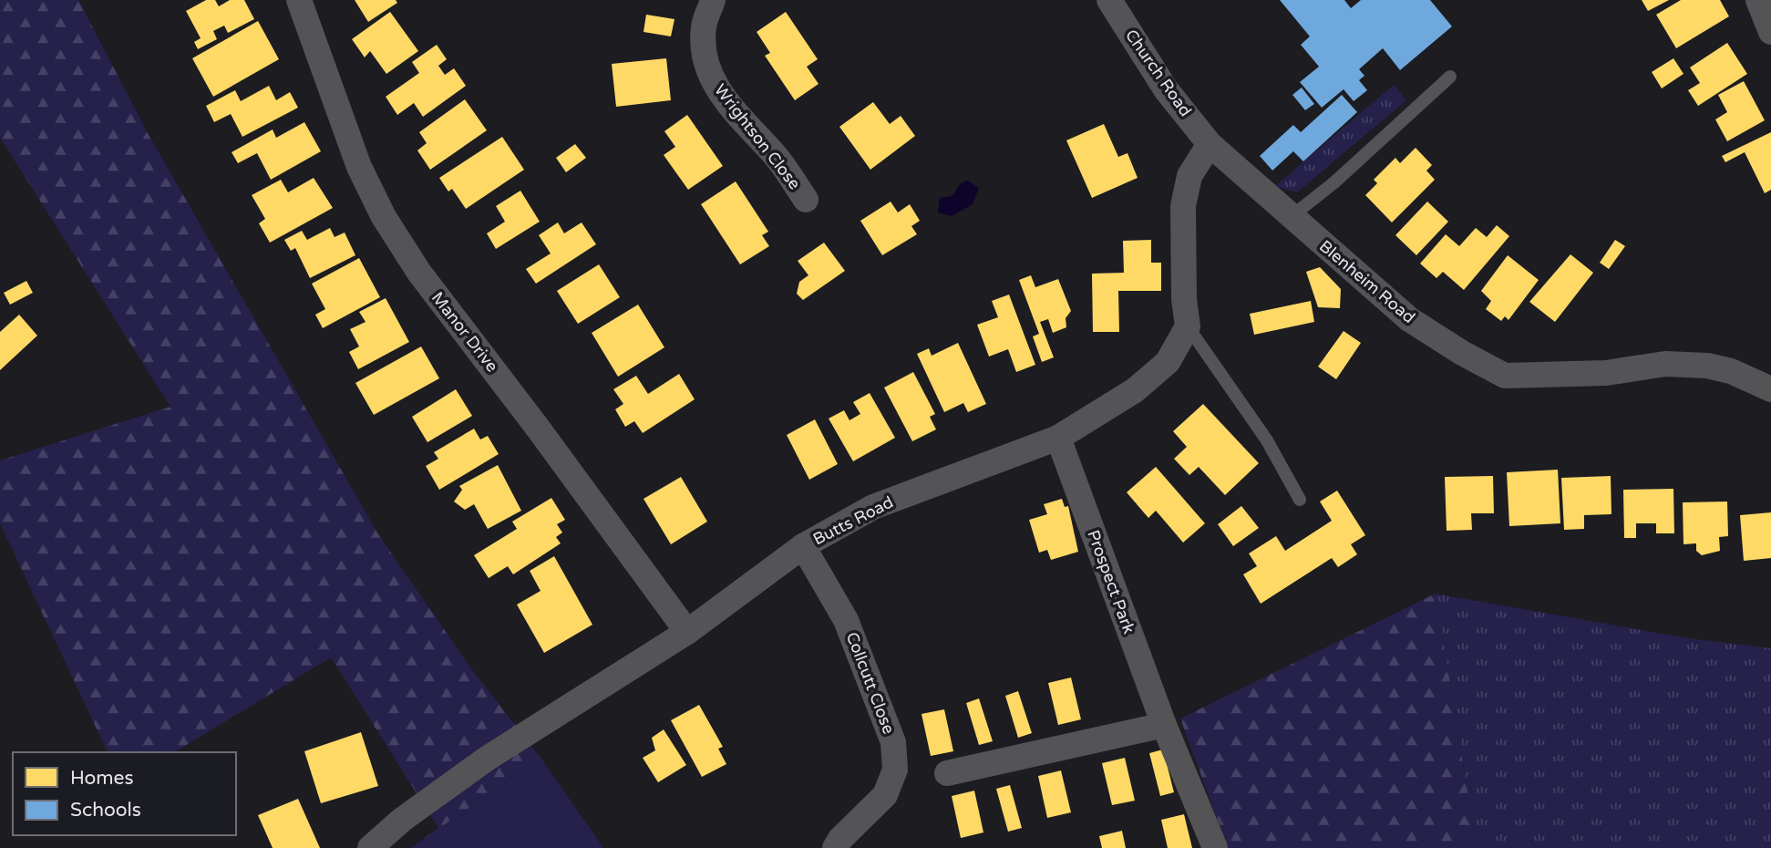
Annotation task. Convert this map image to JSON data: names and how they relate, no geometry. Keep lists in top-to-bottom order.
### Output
{
  "streets": {
    "street": [
      "Church Road",
      "Wrightson Close",
      "Blenheim Road",
      "Manor Drive",
      "Butts Road",
      "Prospect Park",
      "Collcutt Close"
    ]
  },
  "crossings": [
    ["Church Road", "Blenheim Road"],
    ["Manor Drive", "Butts Road"],
    ["Butts Road", "Prospect Park"],
    ["Butts Road", "Collcutt Close"]
  ],
  "legend": ["Homes", "Schools"]
}
